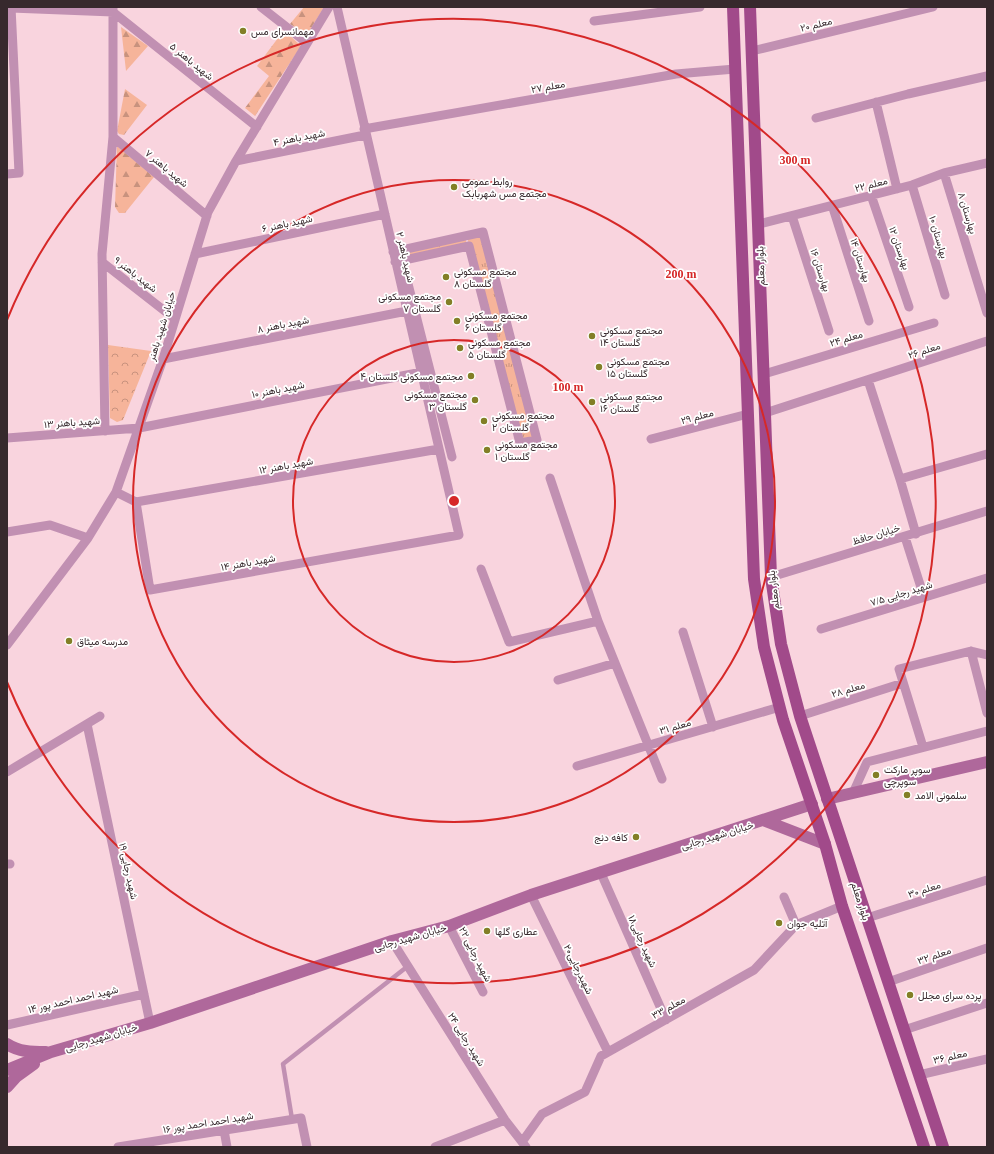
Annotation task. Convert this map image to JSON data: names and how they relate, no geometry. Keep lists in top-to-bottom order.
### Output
{
  "streets": {
    "main road": ["بلوار معلم"],
    "street": [
      "معلم ۲۰",
      "شهید باهنر ۵",
      "معلم ۲۷",
      "شهید باهنر ۴",
      "شهید باهنر ۷",
      "معلم ۲۲",
      "بهارستان ۸",
      "شهید باهنر ۶",
      "بهارستان ۱۰",
      "بهارستان ۱۲",
      "شهید باهنر ۲",
      "بهارستان ۱۴",
      "بهارستان ۱۶",
      "شهید باهنر ۹",
      "شهید باهنر ۸",
      "خیابان شهید باهنر",
      "معلم ۲۴",
      "معلم ۲۶",
      "شهید باهنر ۱۰",
      "معلم ۲۹",
      "شهید باهنر ۱۳",
      "شهید باهنر ۱۲",
      "خیابان حافظ",
      "شهید باهنر ۱۴",
      "شهید رجایی ۷/۵",
      "معلم ۲۸",
      "معلم ۳۱",
      "خیابان شهید رجایی",
      "شهید رجایی ۱۹",
      "معلم ۳۰",
      "شهید رجایی۱۸",
      "شهید رجایی ۲۲",
      "معلم ۳۲",
      "شهیدرجایی۲۰",
      "شهید احمد احمد پور ۱۴",
      "معلم ۳۳",
      "شهید رجایی ۲۴",
      "معلم ۳۶",
      "شهید احمد احمد پور ۱۶"
    ]
  },
  "crossings": [
    ["معلم ۲۰", "بلوار معلم"],
    ["شهید باهنر ۵", "خیابان شهید باهنر"],
    ["معلم ۲۷", "شهید باهنر ۴"],
    ["معلم ۲۷", "شهید باهنر ۲"],
    ["معلم ۲۷", "بلوار معلم"],
    ["شهید باهنر ۴", "شهید باهنر ۲"],
    ["شهید باهنر ۴", "خیابان شهید باهنر"],
    ["شهید باهنر ۷", "خیابان شهید باهنر"],
    ["معلم ۲۲", "بهارستان ۸"],
    ["معلم ۲۲", "بهارستان ۱۰"],
    ["معلم ۲۲", "بهارستان ۱۲"],
    ["معلم ۲۲", "بهارستان ۱۴"],
    ["معلم ۲۲", "بلوار معلم"],
    ["معلم ۲۲", "بهارستان ۱۶"],
    ["شهید باهنر ۶", "شهید باهنر ۲"],
    ["شهید باهنر ۶", "خیابان شهید باهنر"],
    ["شهید باهنر ۲", "شهید باهنر ۸"],
    ["شهید باهنر ۲", "شهید باهنر ۱۰"],
    ["شهید باهنر ۲", "شهید باهنر ۱۲"],
    ["شهید باهنر ۲", "شهید باهنر ۱۴"],
    ["بلوار معلم", "معلم ۲۴"],
    ["بلوار معلم", "معلم ۲۶"],
    ["بلوار معلم", "معلم ۲۹"],
    ["بلوار معلم", "خیابان حافظ"],
    ["بلوار معلم", "معلم ۲۸"],
    ["بلوار معلم", "معلم ۳۱"],
    ["بلوار معلم", "خیابان شهید رجایی"],
    ["بلوار معلم", "معلم ۳۰"],
    ["بلوار معلم", "معلم ۳۲"],
    ["بلوار معلم", "معلم ۳۳"],
    ["بلوار معلم", "معلم ۳۶"],
    ["شهید باهنر ۹", "خیابان شهید باهنر"],
    ["شهید باهنر ۸", "خیابان شهید باهنر"],
    ["خیابان شهید باهنر", "شهید باهنر ۱۰"],
    ["خیابان شهید باهنر", "شهید باهنر ۱۳"],
    ["شهید باهنر ۱۰", "شهید باهنر ۱۳"],
    ["شهید باهنر ۱۲", "شهید باهنر ۱۴"],
    ["خیابان شهید رجایی", "شهید رجایی ۱۹"],
    ["خیابان شهید رجایی", "شهید رجایی۱۸"],
    ["خیابان شهید رجایی", "شهید رجایی ۲۲"],
    ["خیابان شهید رجایی", "شهیدرجایی۲۰"],
    ["خیابان شهید رجایی", "شهید رجایی ۲۴"],
    ["شهید رجایی ۱۹", "شهید احمد احمد پور ۱۴"],
    ["شهید رجایی۱۸", "معلم ۳۳"],
    ["شهیدرجایی۲۰", "معلم ۳۳"],
    ["معلم ۳۳", "شهید رجایی ۲۴"]
  ],
  "places": [
    "مهمانسرای مس",
    "روابط عمومی مجتمع مس شهربابک",
    "مجتمع مسکونی گلستان ۸",
    "مجتمع مسکونی گلستان ۷",
    "مجتمع مسکونی گلستان ۶",
    "مجتمع مسکونی گلستان ۱۴",
    "مجتمع مسکونی گلستان ۵",
    "مجتمع مسکونی گلستان ۱۵",
    "مجتمع مسکونی گلستان ۴",
    "مجتمع مسکونی گلستان ۳",
    "مجتمع مسکونی گلستان ۱۶",
    "مجتمع مسکونی گلستان ۲",
    "مجتمع مسکونی گلستان ۱",
    "مدرسه میثاق",
    "سوپر مارکت سوپرچی",
    "سلمونی الامد",
    "کافه دنج",
    "آتلیه جوان",
    "عطاری گلها",
    "پرده سرای مجلل"
  ],
  "rings": ["300 m", "200 m", "100 m"]
}
